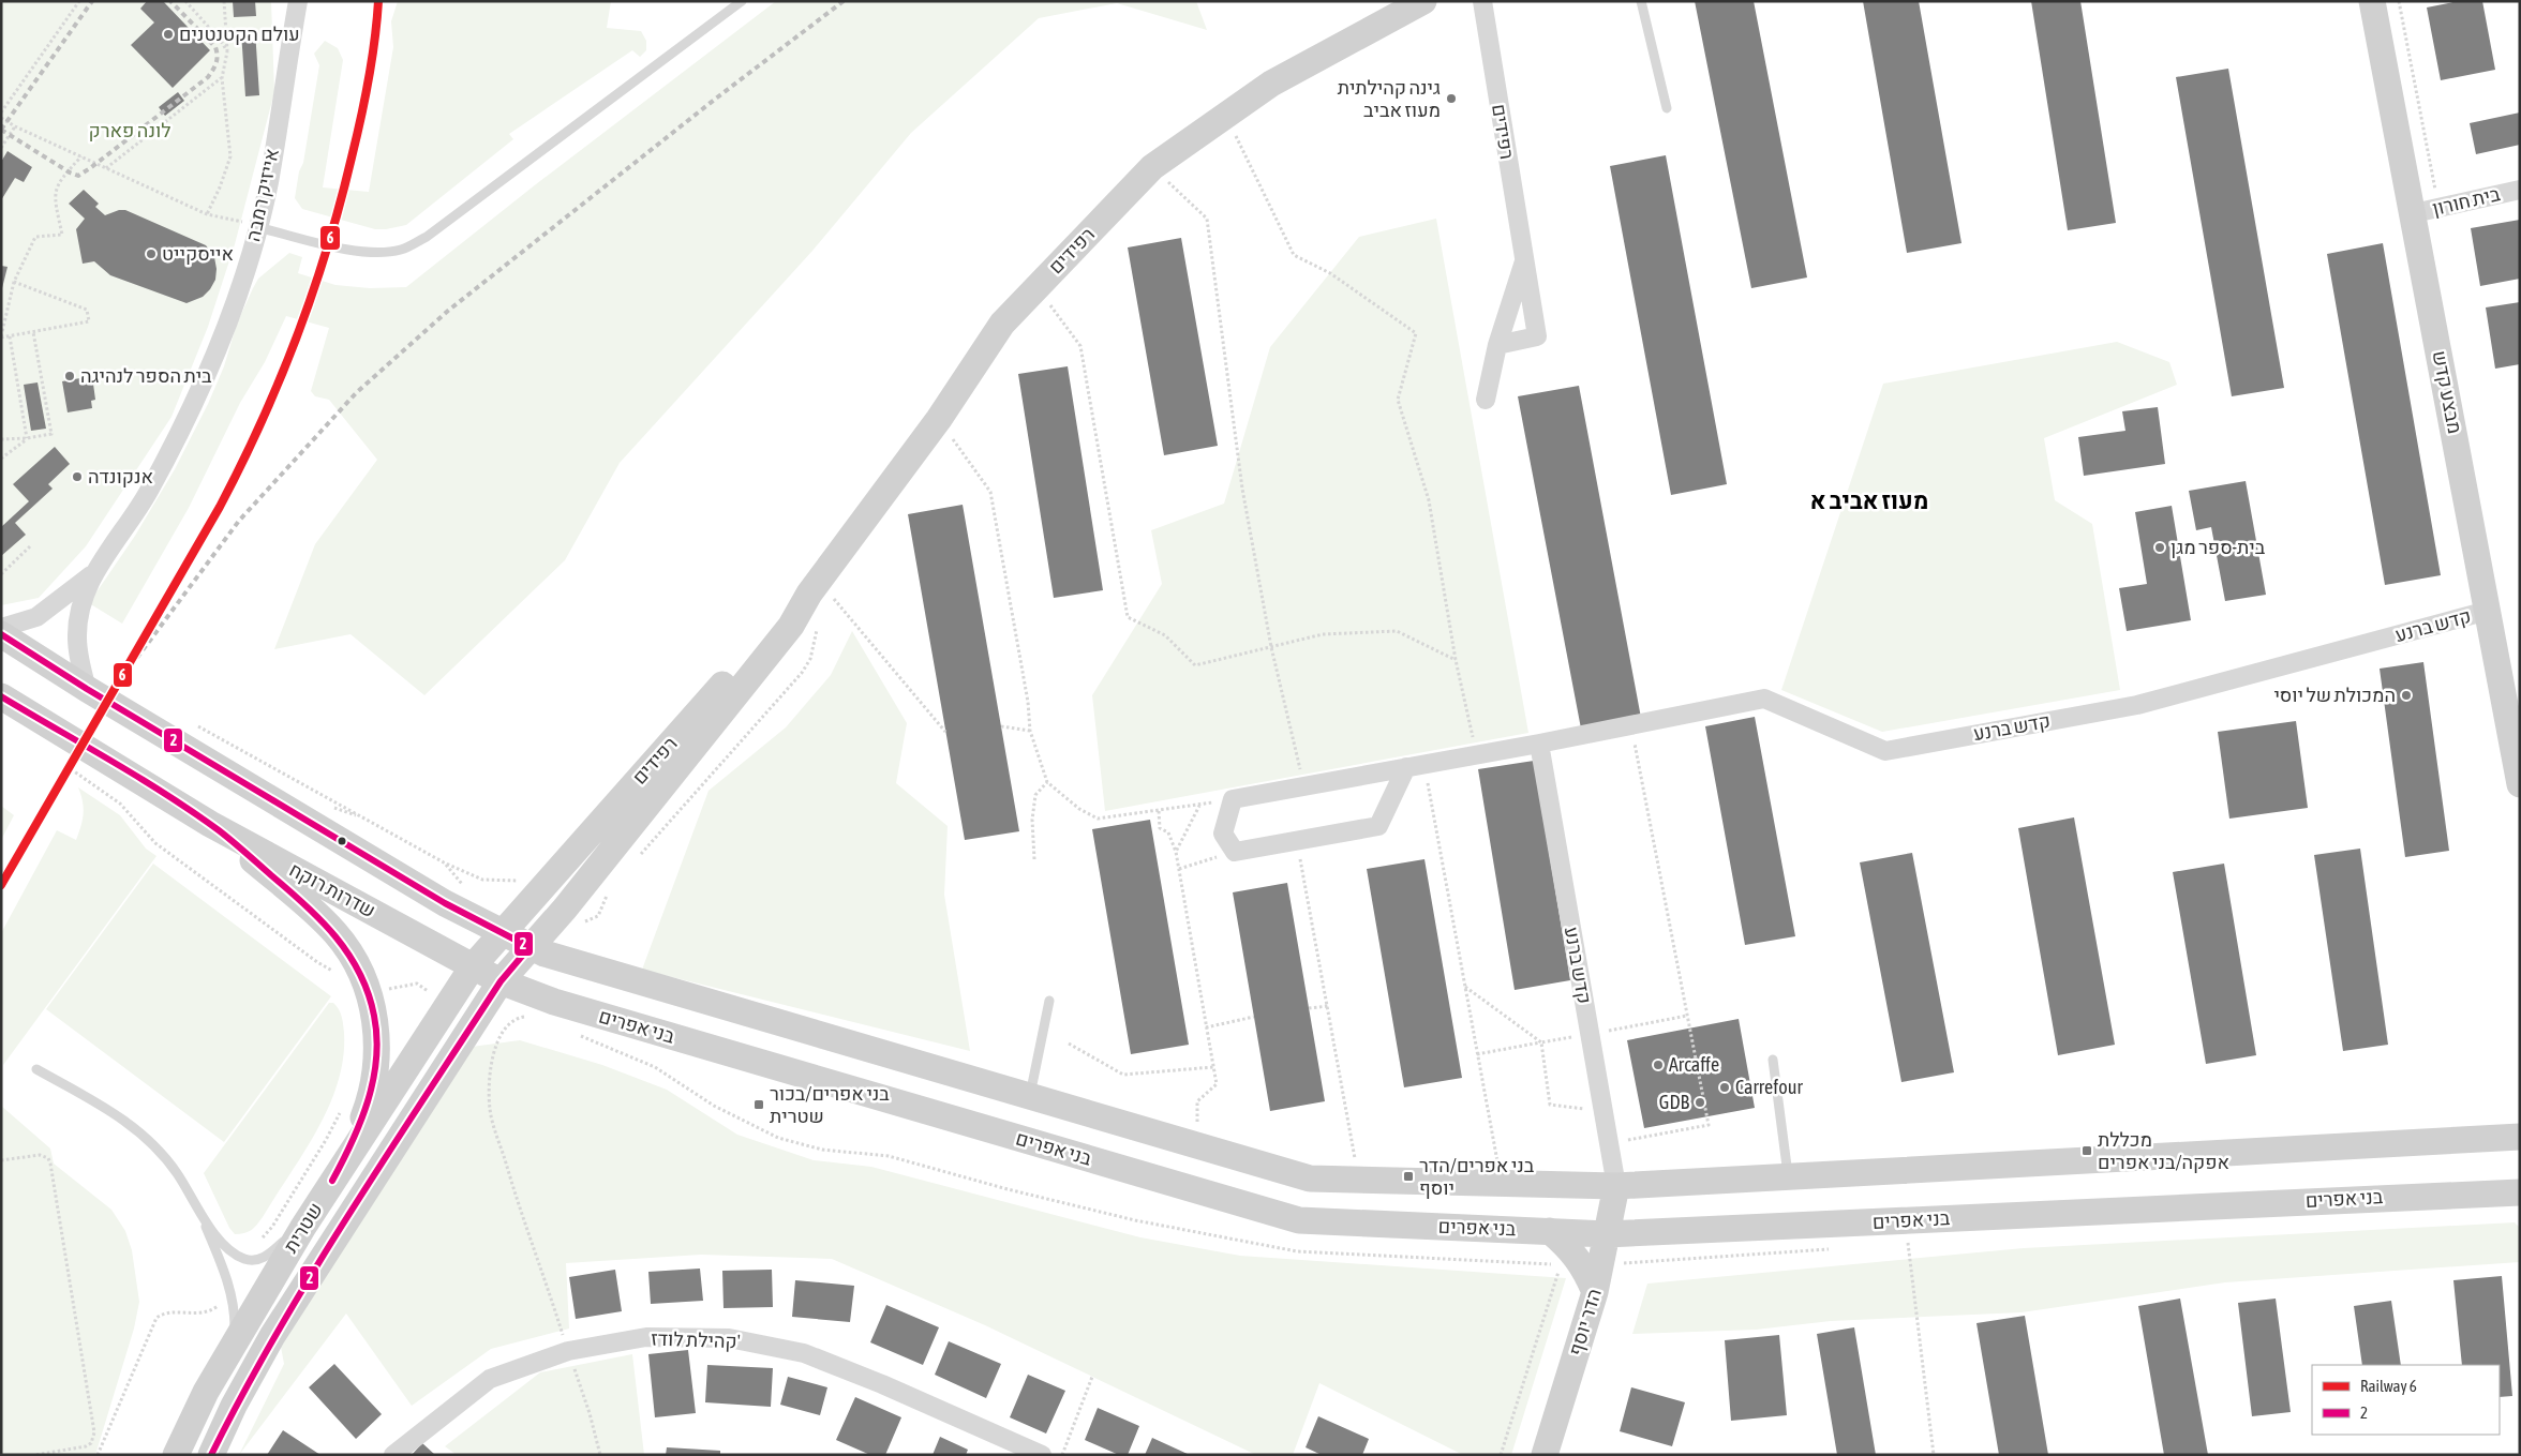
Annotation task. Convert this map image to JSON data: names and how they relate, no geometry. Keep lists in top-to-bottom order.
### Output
{
  "streets": {
    "main road": [
      "רפידים",
      "מבצע קדש",
      "שדרות רוקח",
      "בני אפרים",
      "שטרית",
      "הדר יוסף"
    ],
    "street": [
      "אייזיק רמבה",
      "בית חורון",
      "קדש ברנע",
      "קהילת לודז'"
    ]
  },
  "crossings": [
    ["רפידים", "שטרית"],
    ["בית חורון", "מבצע קדש"],
    ["מבצע קדש", "קדש ברנע"],
    ["קדש ברנע", "הדר יוסף"],
    ["שדרות רוקח", "בני אפרים"],
    ["שדרות רוקח", "שטרית"],
    ["בני אפרים", "שטרית"],
    ["בני אפרים", "הדר יוסף"]
  ],
  "districts": ["מעוז אביב א"],
  "parks": ["לונה פארק"],
  "places": {
    "other": [
      "עולם הקטנטנים",
      "גינה קהילתית מעוז אביב",
      "אייסקייט",
      "בית הספר לנהיגה",
      "אנקונדה",
      "בית-ספר מגן",
      "המכולת של יוסי",
      "Arcaffe",
      "Carrefour",
      "GDB"
    ],
    "transit": ["בני אפרים/בכור שטרית", "מכללת אפקה/בני אפרים", "בני אפרים/הדר יוסף"]
  },
  "lines": ["rail line 6", "transit line 2"],
  "legend": ["Railway 6", "2"]
}
